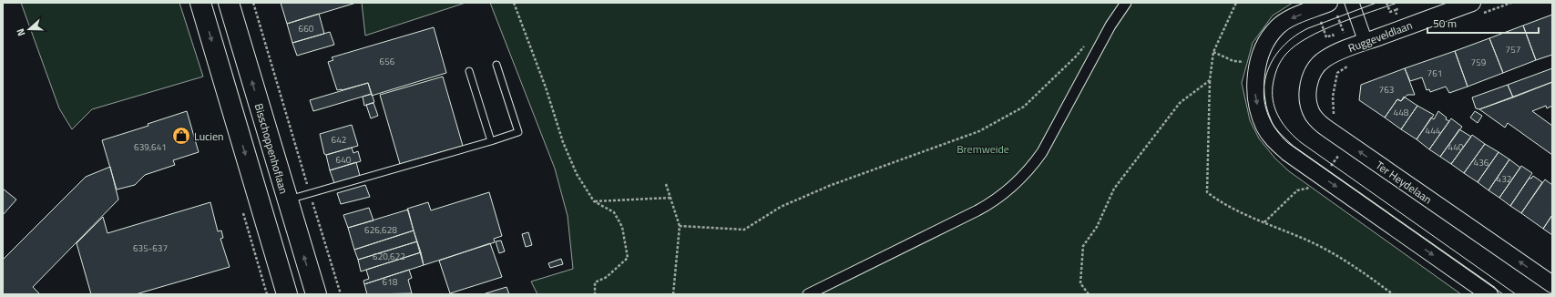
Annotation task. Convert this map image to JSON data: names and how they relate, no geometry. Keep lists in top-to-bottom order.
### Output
{
  "streets": {
    "main road": ["Bisschoppenhoflaan"],
    "street": ["Ruggeveldlaan", "Ter Heydelaan"]
  },
  "crossings": [
    ["Ruggeveldlaan", "Ter Heydelaan"]
  ],
  "parks": ["Bremweide"],
  "places": {
    "shop": ["Lucien"]
  },
  "house_numbers": [
    "660",
    "757",
    "656",
    "759",
    "761",
    "763",
    "448",
    "444",
    "642",
    "639,641",
    "440",
    "640",
    "436",
    "432",
    "626,628",
    "635-637",
    "620,622",
    "618"
  ],
  "scale_bar": "50 m",
  "north": "left"
}
